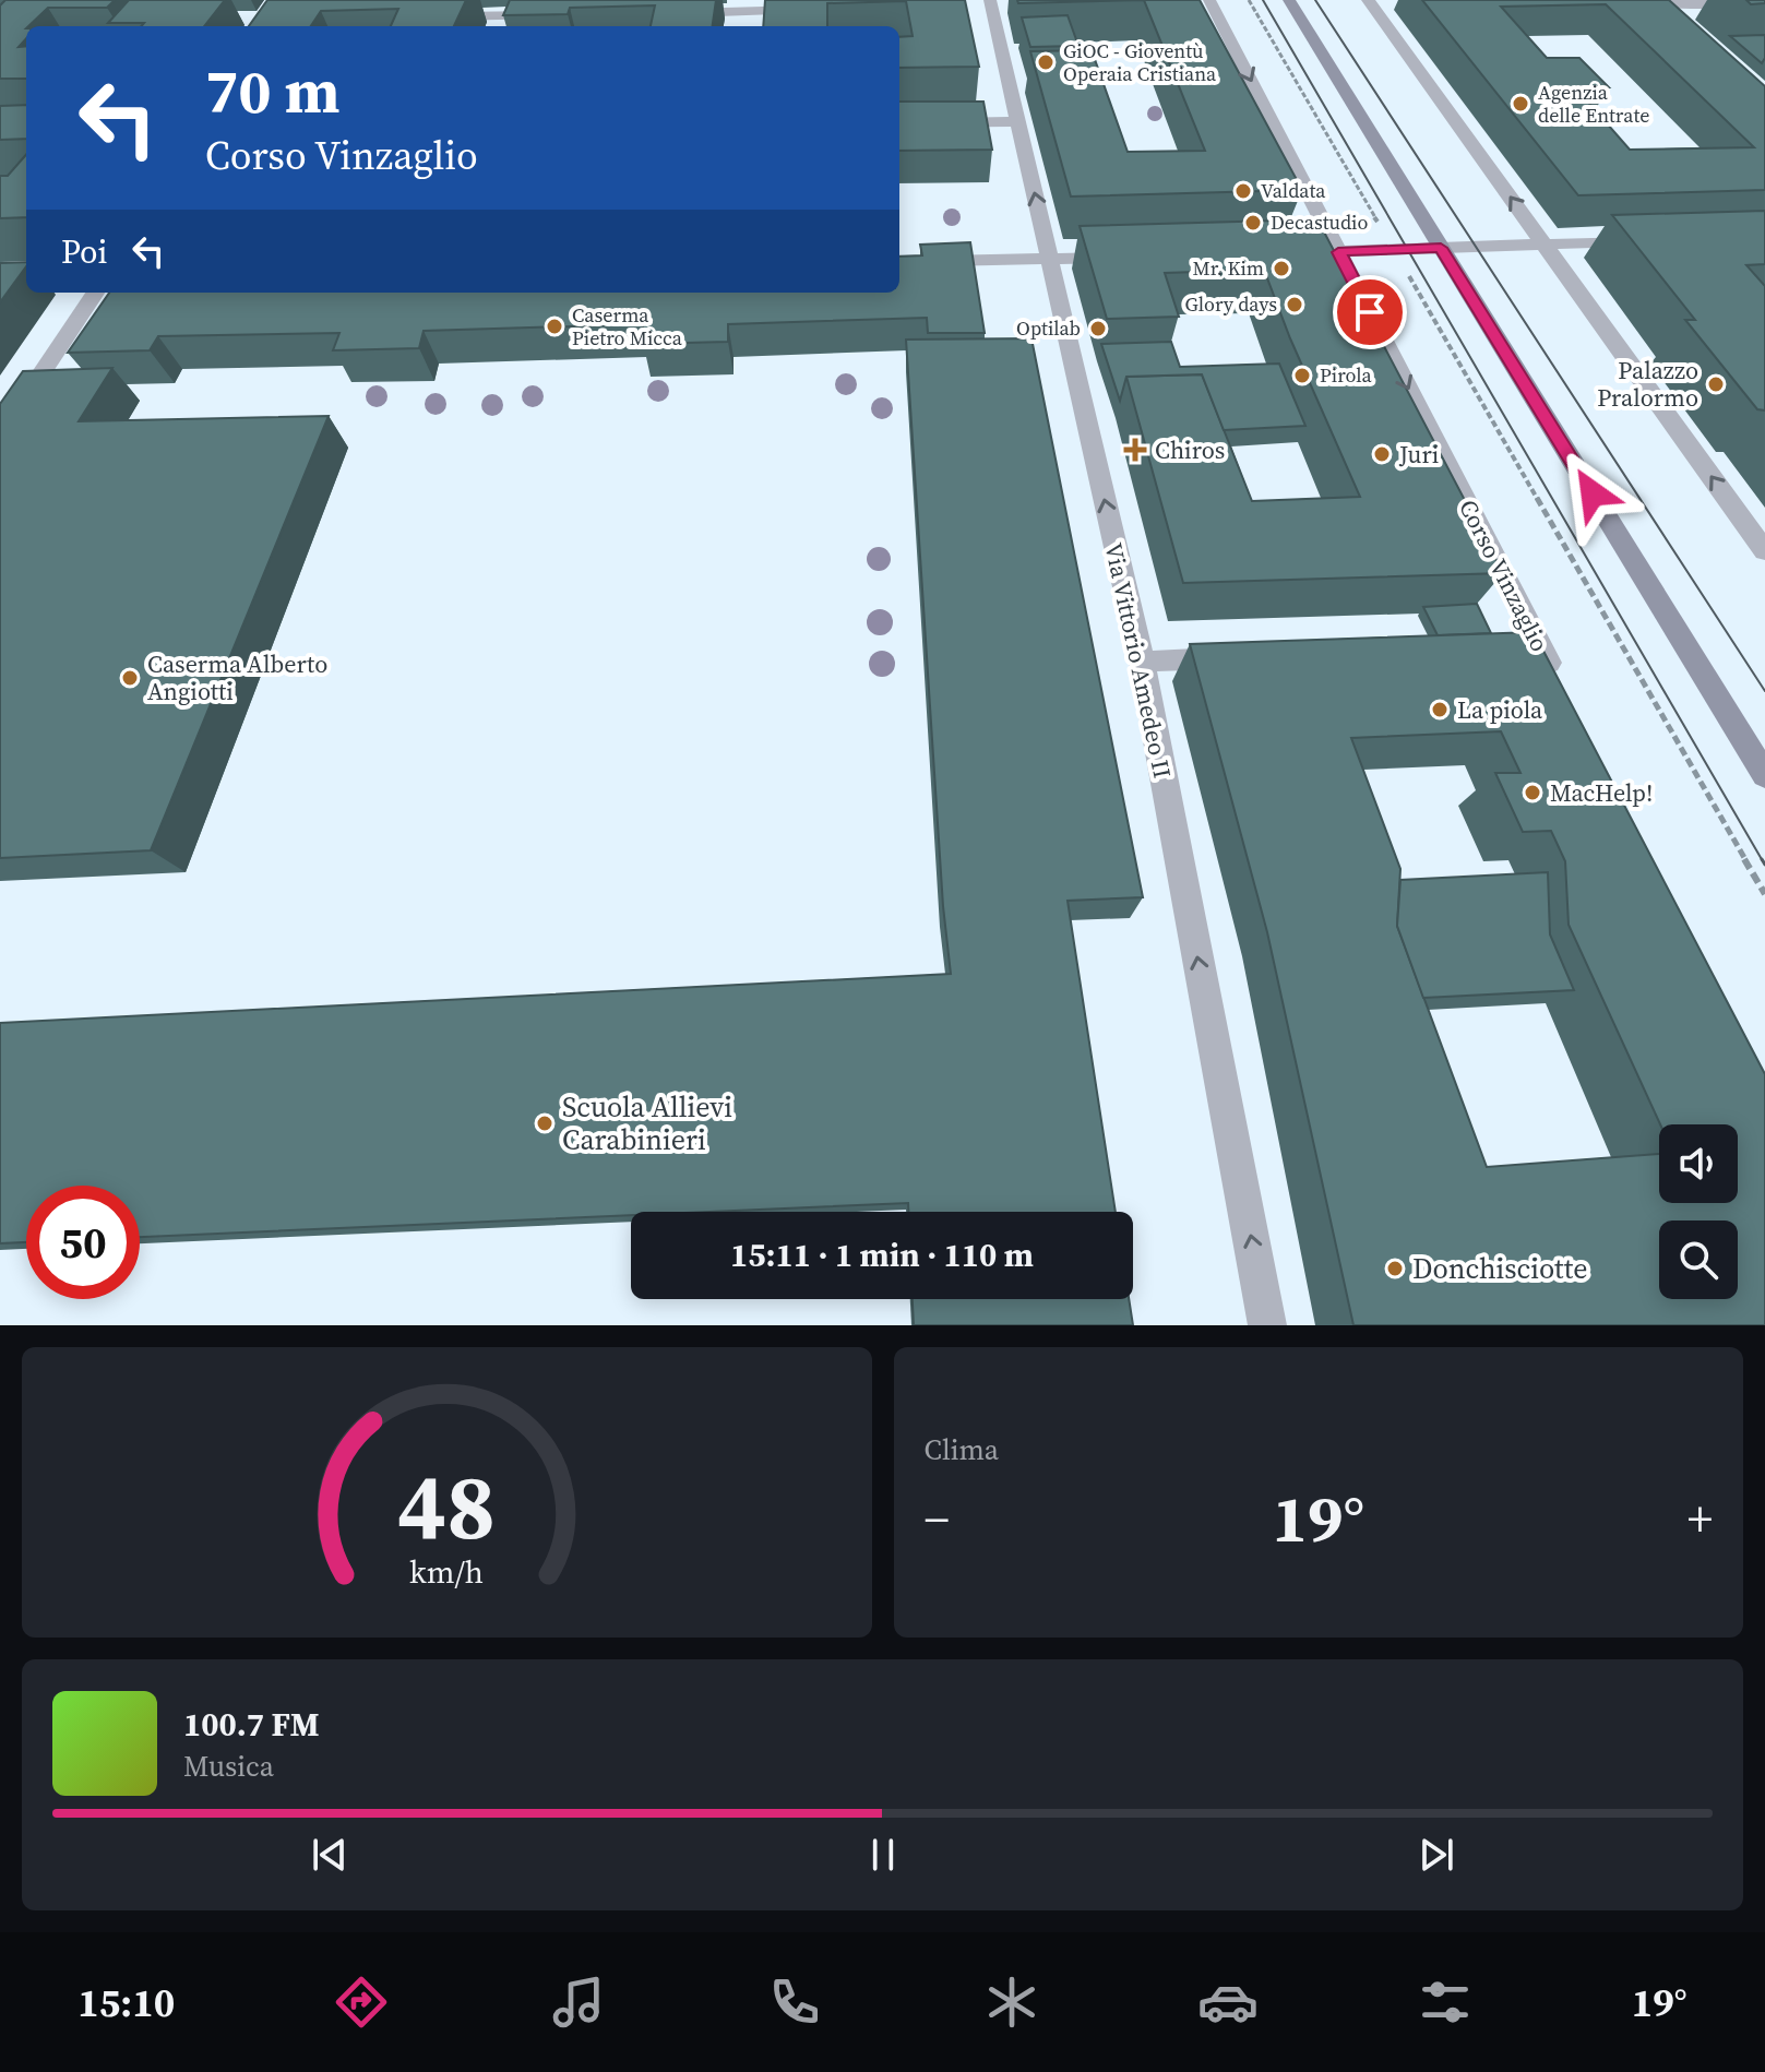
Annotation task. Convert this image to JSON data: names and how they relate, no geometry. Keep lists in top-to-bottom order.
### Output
{
  "streets": {
    "street": ["Corso Vinzaglio", "Via Vittorio Amedeo II"]
  },
  "one_way": ["Via Vittorio Amedeo II"],
  "places": {
    "other": [
      "GiOC - Gioventù Operaia Cristiana",
      "Agenzia delle Entrate",
      "Valdata",
      "Decastudio",
      "Mr. Kim",
      "Glory days",
      "Caserma Pietro Micca",
      "Optilab",
      "Pirola",
      "Palazzo Pralormo",
      "Juri",
      "Caserma Alberto Angiotti",
      "La piola",
      "MacHelp!",
      "Scuola Allievi Carabinieri",
      "Donchisciotte"
    ],
    "health": ["Chiros"]
  },
  "page": {
    "turn": ["70 m", "Corso Vinzaglio"],
    "then": "Poi",
    "limit": "50",
    "trip": "15:11 · 1 min · 110 m",
    "tile": "Clima",
    "heat": ["−", "19°", "+"],
    "song": ["100.7 FM", "Musica"],
    "tabs": ["15:10", "19°"],
    "gauge": ["48", "km/h"]
  }
}
